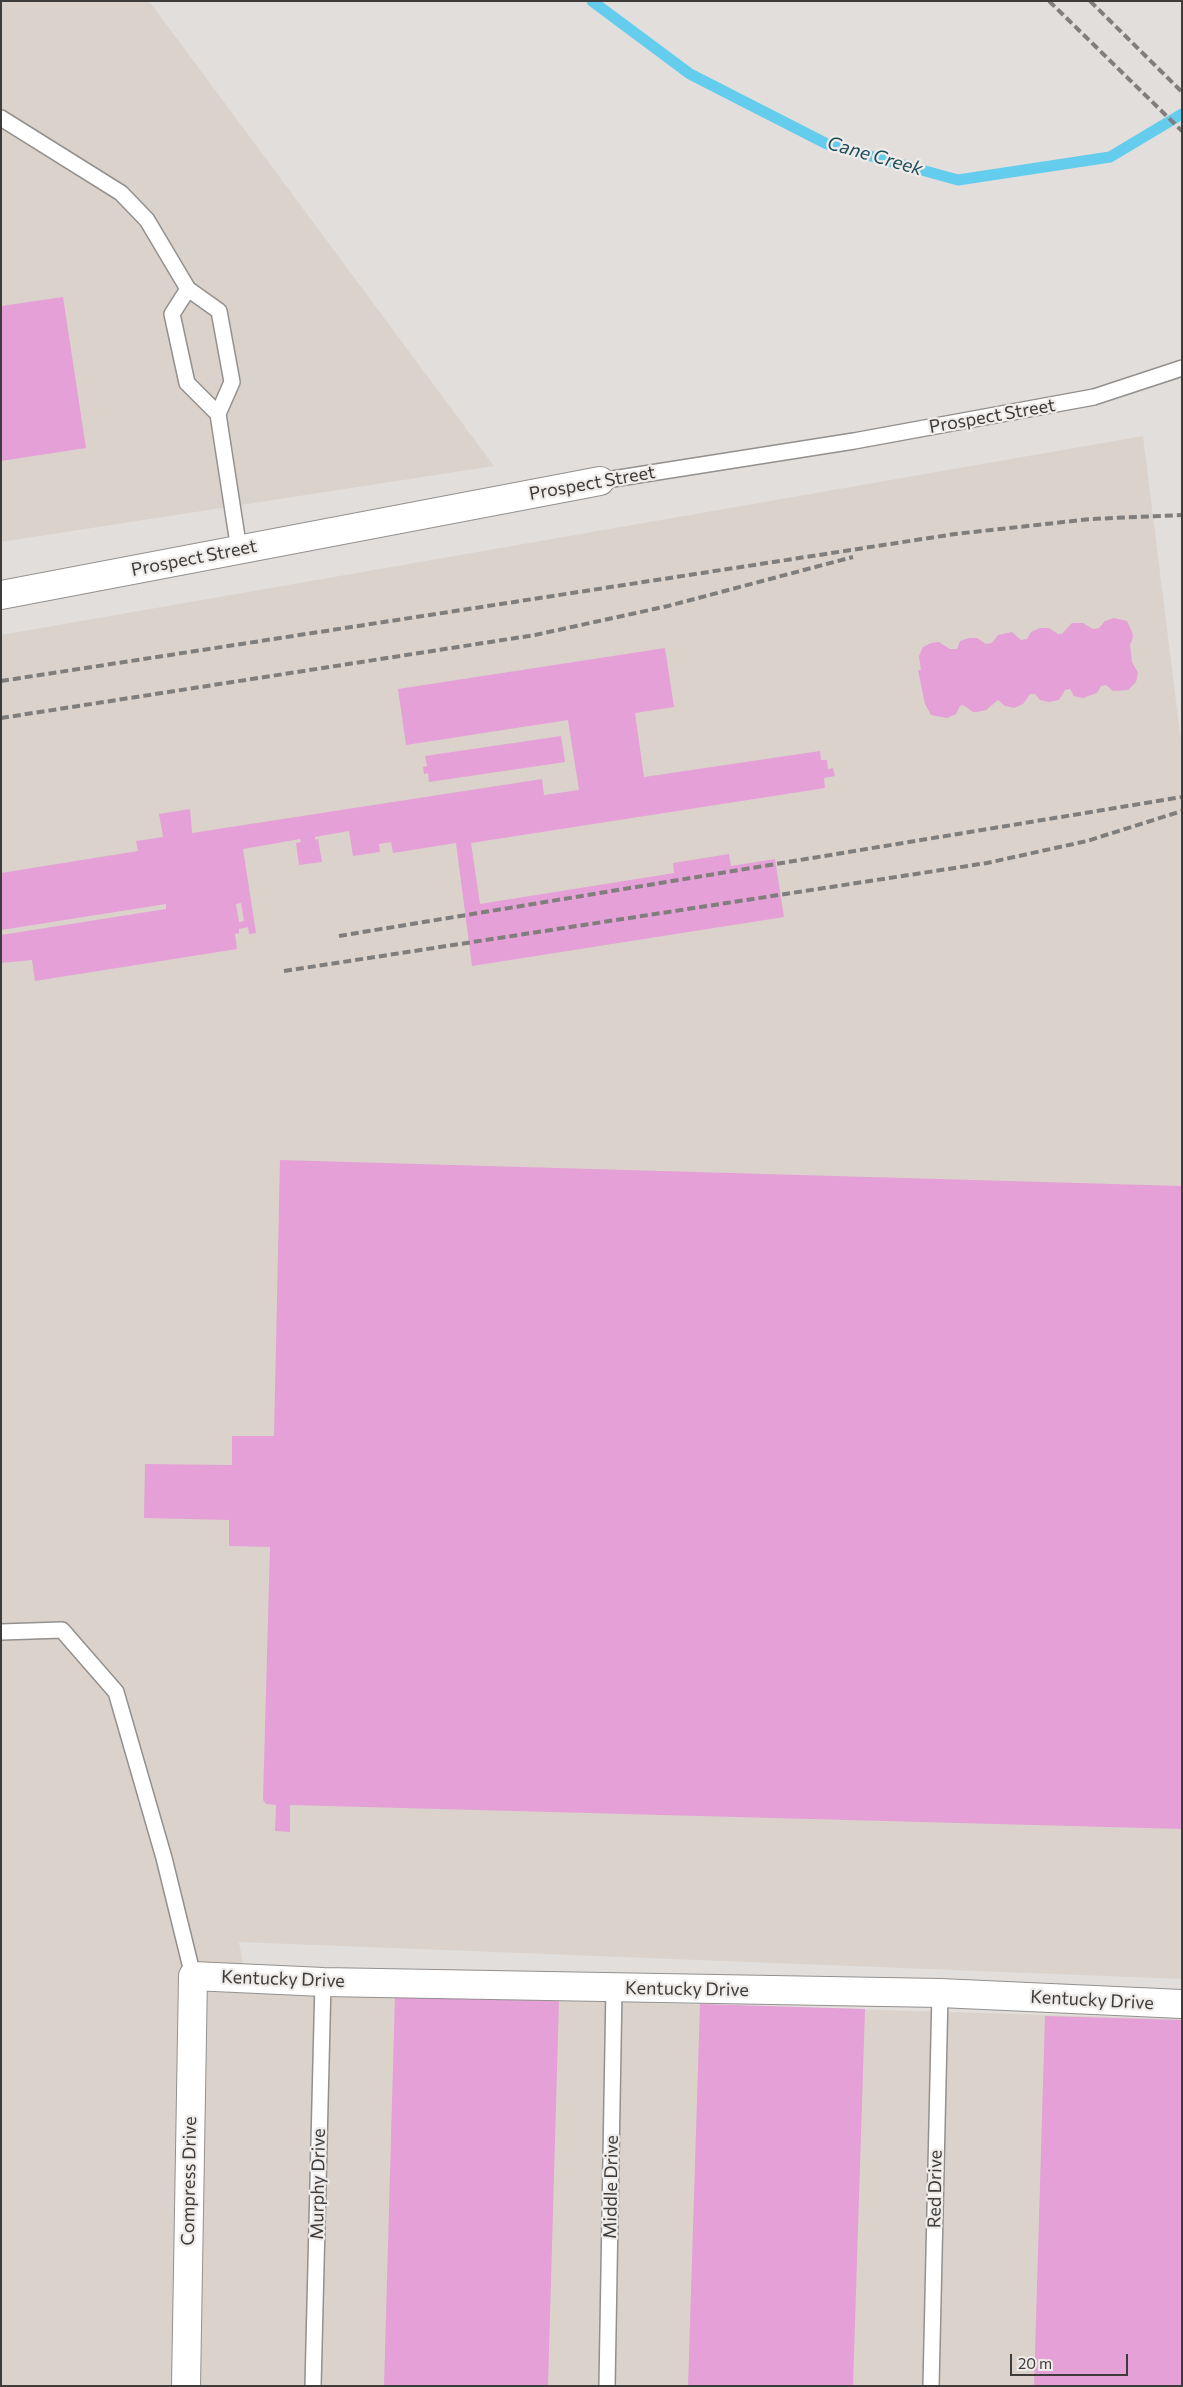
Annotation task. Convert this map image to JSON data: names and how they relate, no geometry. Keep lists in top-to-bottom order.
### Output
{
  "streets": {
    "street": ["Prospect Street", "Kentucky Drive", "Compress Drive"],
    "lane": ["Murphy Drive", "Middle Drive", "Red Drive"]
  },
  "crossings": [
    ["Kentucky Drive", "Compress Drive"],
    ["Kentucky Drive", "Murphy Drive"],
    ["Kentucky Drive", "Middle Drive"],
    ["Kentucky Drive", "Red Drive"]
  ],
  "water": ["Cane Creek"],
  "scale_bar": "20 m"
}
